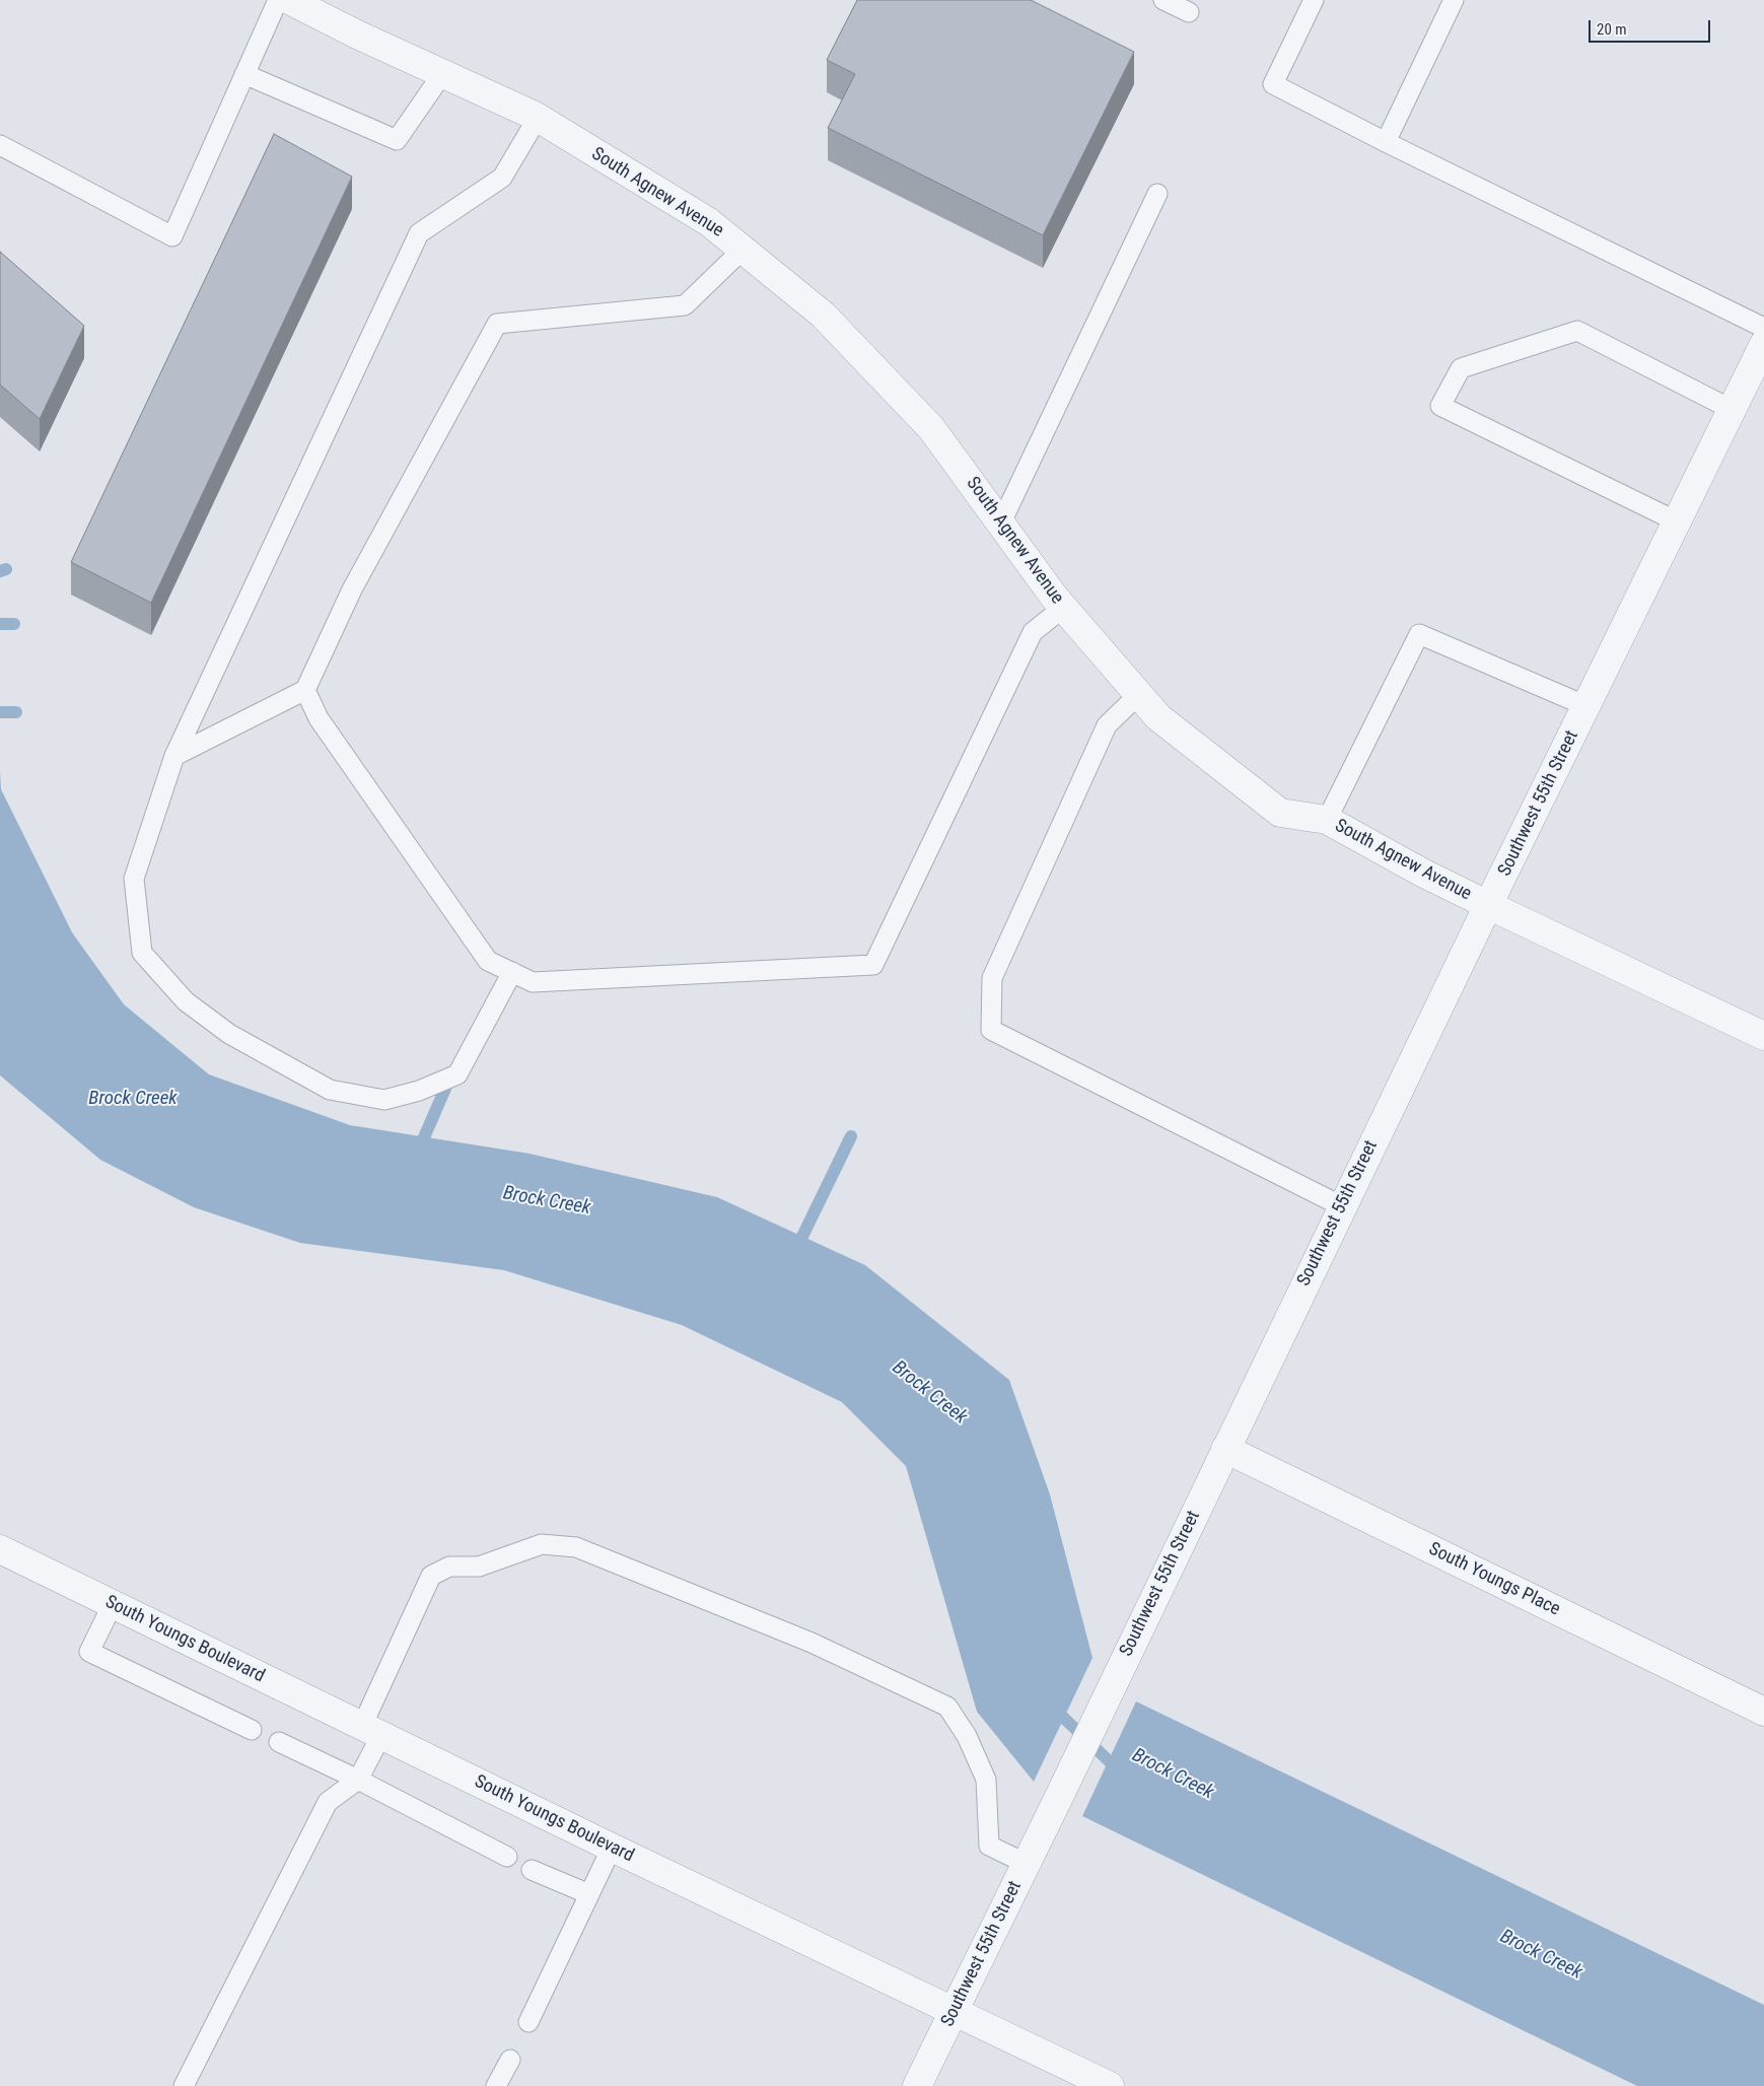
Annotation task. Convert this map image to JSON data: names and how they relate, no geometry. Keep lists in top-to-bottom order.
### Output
{
  "streets": {
    "street": [
      "South Agnew Avenue",
      "Southwest 55th Street",
      "South Youngs Place",
      "South Youngs Boulevard"
    ]
  },
  "crossings": [
    ["South Agnew Avenue", "Southwest 55th Street"],
    ["Southwest 55th Street", "South Youngs Place"],
    ["Southwest 55th Street", "South Youngs Boulevard"]
  ],
  "water": ["Brock Creek"],
  "scale_bar": "20 m"
}
